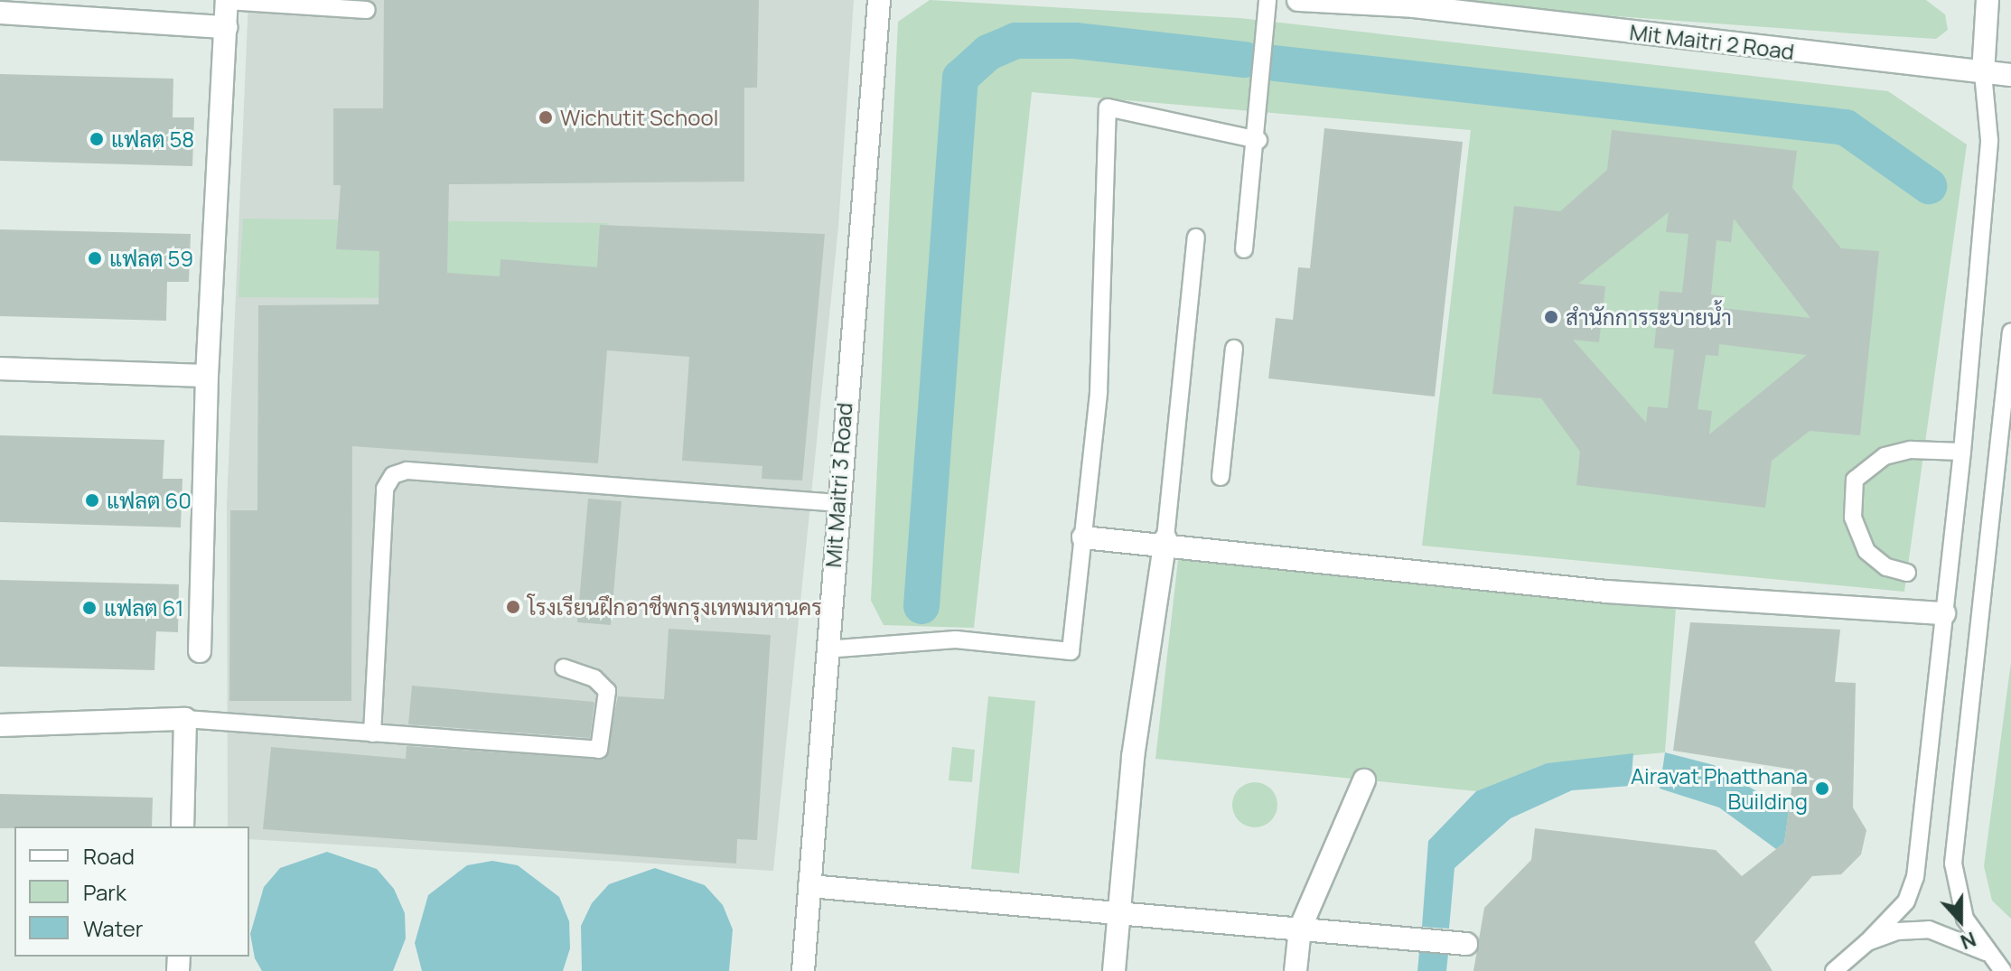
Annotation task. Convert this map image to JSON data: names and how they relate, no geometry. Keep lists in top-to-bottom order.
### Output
{
  "streets": {
    "street": ["Mit Maitri 2 Road", "Mit Maitri 3 Road"]
  },
  "places": [
    "Wichutit School",
    "แฟลต 58",
    "แฟลต 59",
    "สำนักการระบายน้ำ",
    "แฟลต 60",
    "โรงเรียนฝึกอาชีพกรุงเทพมหานคร",
    "แฟลต 61",
    "Airavat Phatthana Building"
  ],
  "legend": ["Road", "Park", "Water"],
  "north": "bottom"
}
